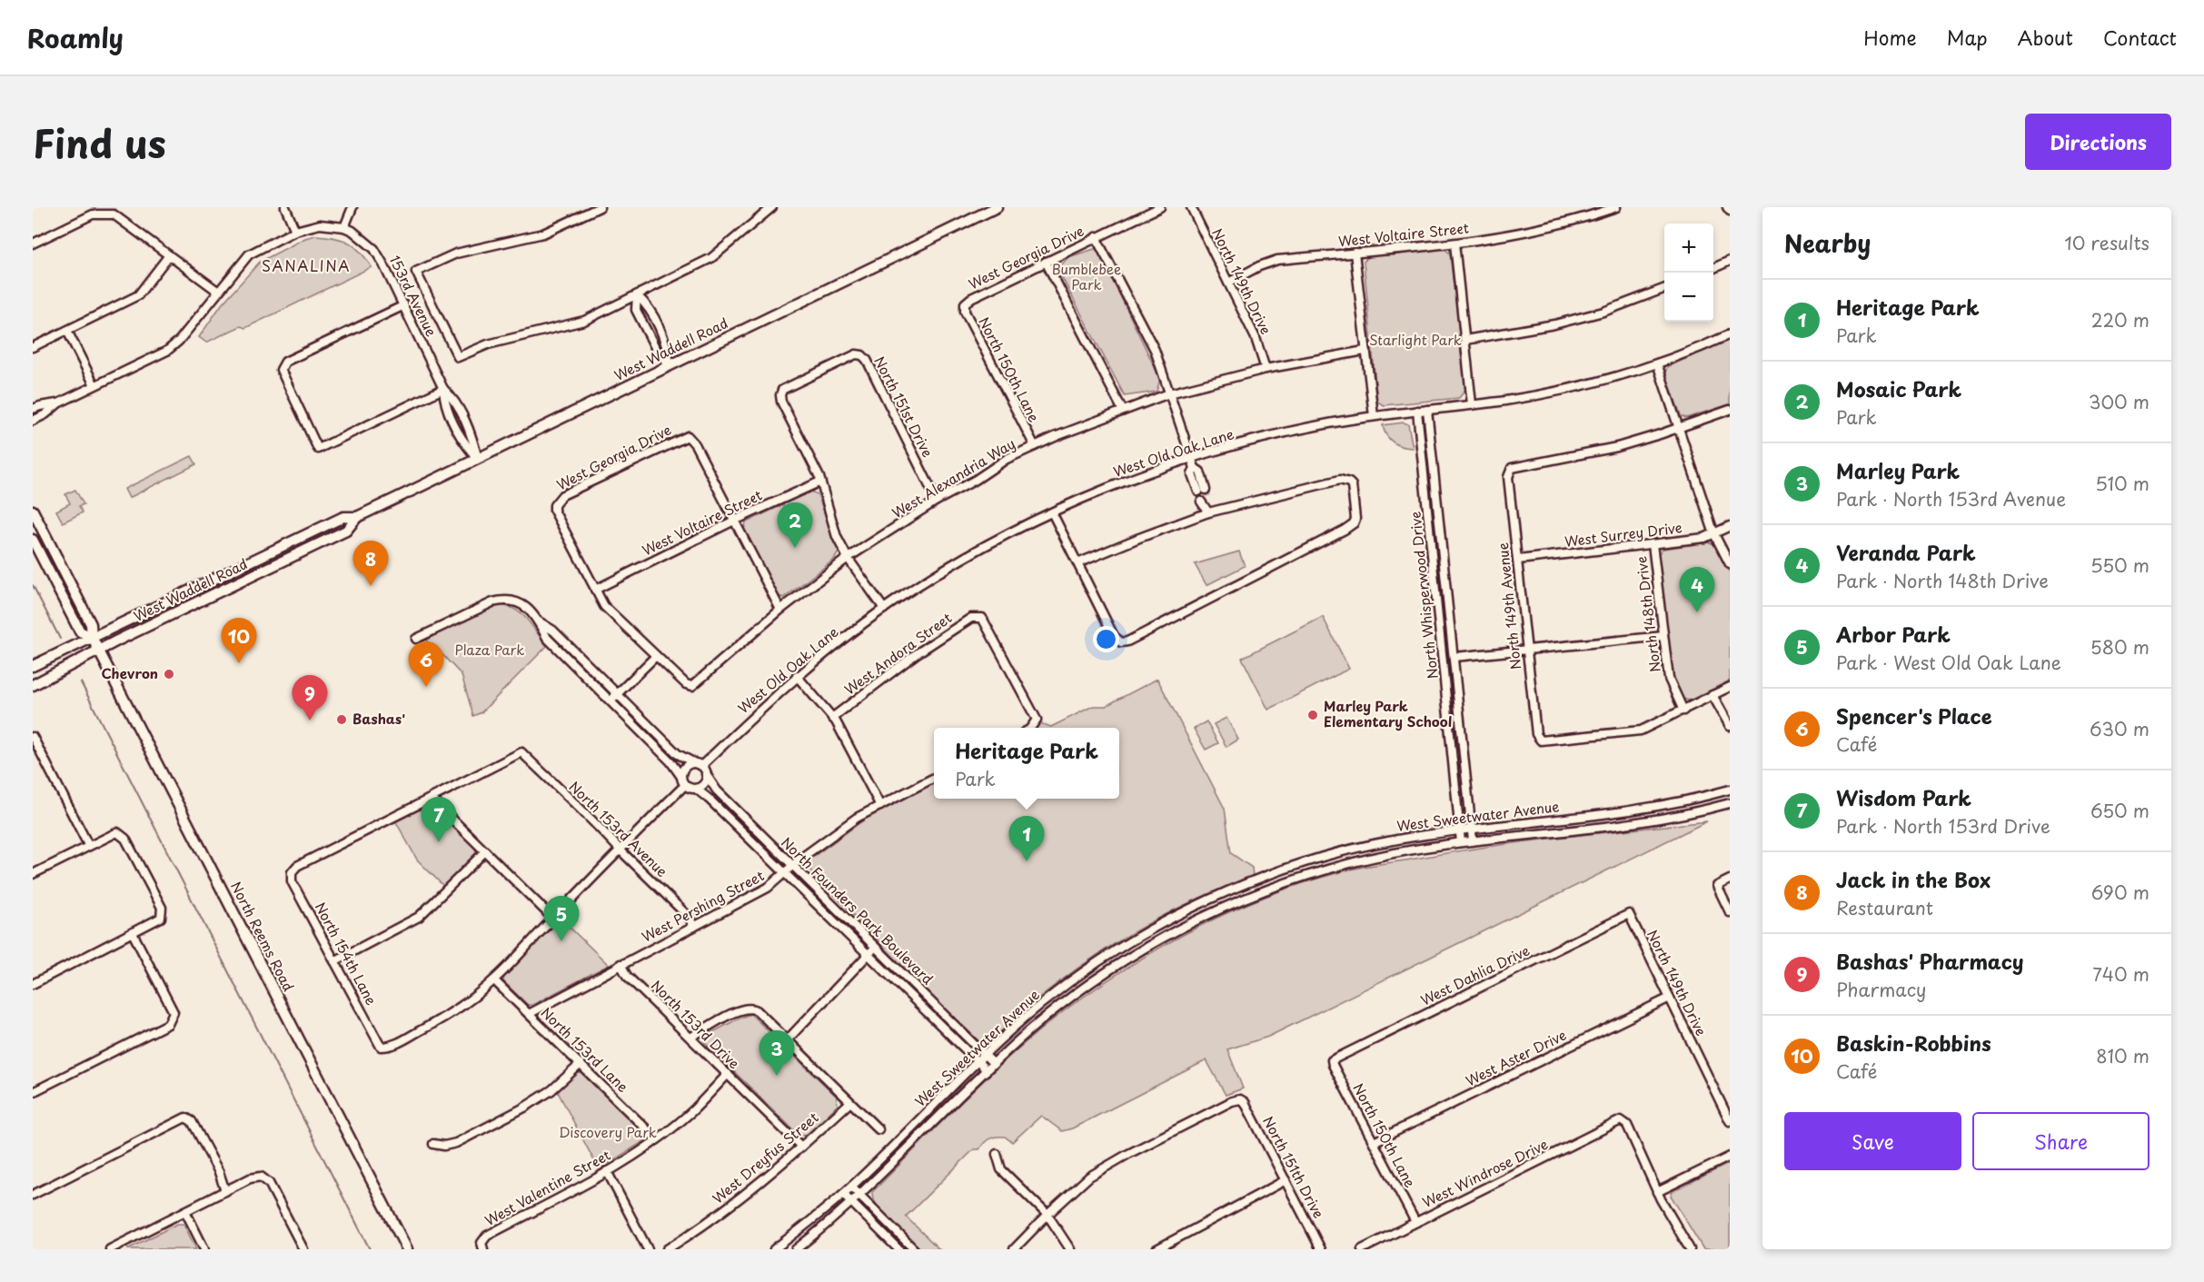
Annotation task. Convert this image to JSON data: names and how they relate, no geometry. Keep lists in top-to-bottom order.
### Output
{
  "streets": {
    "main road": ["West Waddell Road", "North Reems Road"],
    "street": [
      "West Voltaire Street",
      "West Georgia Drive",
      "North 149th Drive",
      "153rd Avenue",
      "North 150th Lane",
      "North 151st Drive",
      "West Old Oak Lane",
      "West Alexandria Way",
      "West Surrey Drive",
      "North Whisperwood Drive",
      "North 149th Avenue",
      "North 148th Drive",
      "West Andora Street",
      "West Sweetwater Avenue",
      "North 153rd Avenue",
      "West Pershing Street",
      "North Founders Park Boulevard",
      "North 154th Lane",
      "West Dahlia Drive",
      "North 153rd Drive",
      "North 153rd Lane",
      "West Aster Drive",
      "West Dreyfus Street",
      "North 151th Drive",
      "West Windrose Drive",
      "West Valentine Street"
    ]
  },
  "crossings": [
    ["West Voltaire Street", "West Georgia Drive"],
    ["West Voltaire Street", "North 149th Drive"],
    ["West Voltaire Street", "North 151st Drive"],
    ["West Georgia Drive", "North 150th Lane"],
    ["North 149th Drive", "West Alexandria Way"],
    ["North 149th Drive", "West Dahlia Drive"],
    ["North 149th Drive", "West Aster Drive"],
    ["153rd Avenue", "West Waddell Road"],
    ["West Waddell Road", "North Reems Road"],
    ["North 150th Lane", "West Alexandria Way"],
    ["North 150th Lane", "West Dahlia Drive"],
    ["North 150th Lane", "West Aster Drive"],
    ["North 150th Lane", "West Windrose Drive"],
    ["North 151st Drive", "West Alexandria Way"],
    ["West Old Oak Lane", "North Whisperwood Drive"],
    ["West Old Oak Lane", "North Founders Park Boulevard"],
    ["West Surrey Drive", "North 149th Avenue"],
    ["West Surrey Drive", "North 148th Drive"],
    ["North Whisperwood Drive", "West Sweetwater Avenue"],
    ["North 149th Avenue", "North 148th Drive"],
    ["West Sweetwater Avenue", "North Founders Park Boulevard"],
    ["North 153rd Avenue", "West Pershing Street"],
    ["North 153rd Avenue", "North 154th Lane"],
    ["West Pershing Street", "North Founders Park Boulevard"],
    ["West Pershing Street", "North 153rd Drive"],
    ["West Pershing Street", "North 153rd Lane"],
    ["North 154th Lane", "North 153rd Lane"],
    ["North 153rd Drive", "West Dreyfus Street"],
    ["North 153rd Drive", "West Valentine Street"],
    ["North 153rd Lane", "West Valentine Street"]
  ],
  "districts": ["SANALINA"],
  "parks": [
    "Bumblebee Park",
    "Starlight Park",
    "Plaza Park",
    "Discovery Park"
  ],
  "places": ["Chevron", "Marley Park Elementary School", "Bashas'"],
  "page": {
    "header": "Roamly",
    "nav": [
      "Home",
      "Map",
      "About",
      "Contact"
    ],
    "title": "Find us",
    "buttons": [
      "Directions",
      ["Save", "Share"]
    ],
    "heading": ["Nearby", "10 results"],
    "map_buttons": ["+", "−"],
    "list": [
      {
        "mark": "1",
        "name": "Heritage Park",
        "note": "Park",
        "value": "220 m"
      },
      {
        "mark": "2",
        "name": "Mosaic Park",
        "note": "Park",
        "value": "300 m"
      },
      {
        "mark": "3",
        "name": "Marley Park",
        "note": "Park · North 153rd Avenue",
        "value": "510 m"
      },
      {
        "mark": "4",
        "name": "Veranda Park",
        "note": "Park · North 148th Drive",
        "value": "550 m"
      },
      {
        "mark": "5",
        "name": "Arbor Park",
        "note": "Park · West Old Oak Lane",
        "value": "580 m"
      },
      {
        "mark": "6",
        "name": "Spencer's Place",
        "note": "Café",
        "value": "630 m"
      },
      {
        "mark": "7",
        "name": "Wisdom Park",
        "note": "Park · North 153rd Drive",
        "value": "650 m"
      },
      {
        "mark": "8",
        "name": "Jack in the Box",
        "note": "Restaurant",
        "value": "690 m"
      },
      {
        "mark": "9",
        "name": "Bashas' Pharmacy",
        "note": "Pharmacy",
        "value": "740 m"
      },
      {
        "mark": "10",
        "name": "Baskin-Robbins",
        "note": "Café",
        "value": "810 m"
      }
    ],
    "pins": [
      "2",
      "8",
      "4",
      "10",
      "6",
      "9",
      "7",
      "1",
      "5",
      "3"
    ],
    "popup": ["Heritage Park", "Park"]
  }
}
